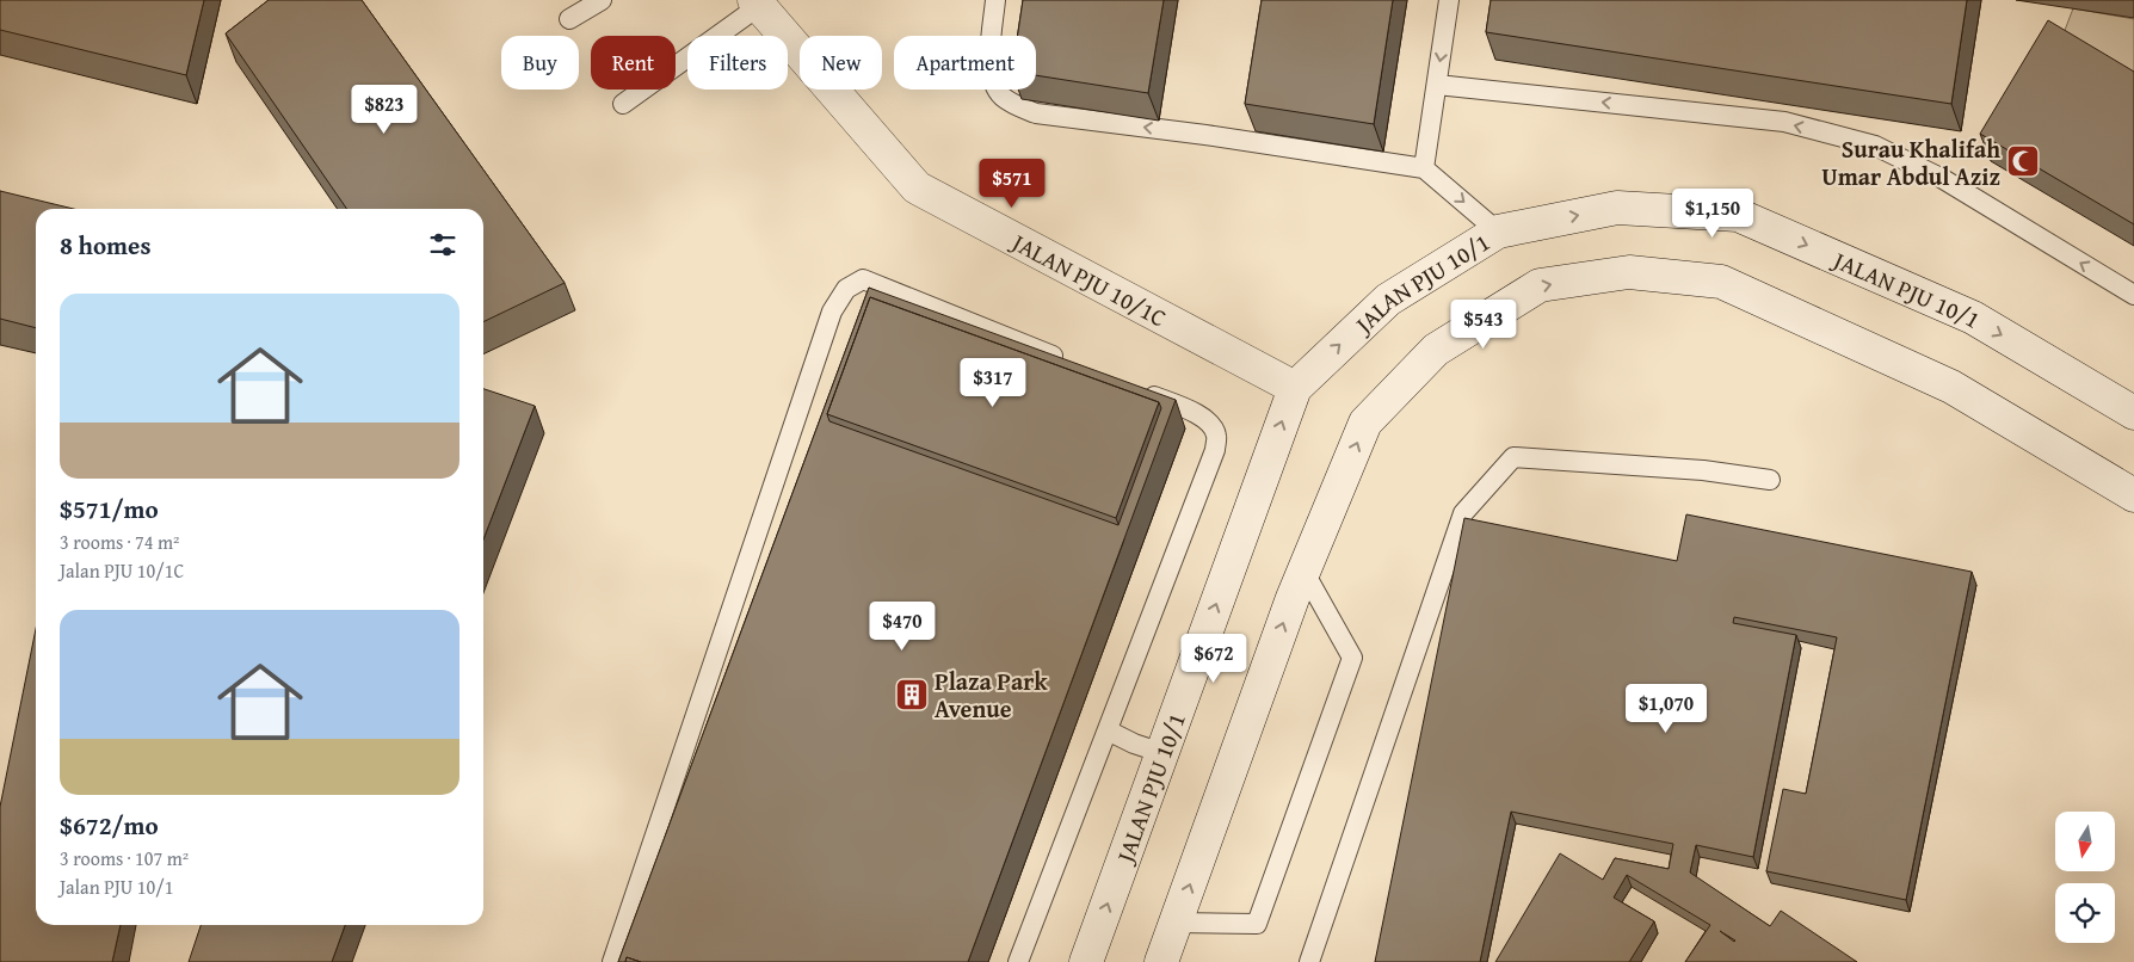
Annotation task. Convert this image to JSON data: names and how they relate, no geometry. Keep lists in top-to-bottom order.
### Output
{
  "streets": {
    "street": ["JALAN PJU 10/1C", "JALAN PJU 10/1"]
  },
  "crossings": [
    ["JALAN PJU 10/1C", "JALAN PJU 10/1"]
  ],
  "places": {
    "mosque": ["Surau Khalifah Umar Abdul Aziz"],
    "building": ["Plaza Park Avenue"]
  },
  "north": "bottom",
  "page": {
    "chip": [
      "Buy",
      "Rent",
      "Filters",
      "New",
      "Apartment"
    ],
    "price": [
      "$823",
      "$571",
      "$1,150",
      "$543",
      "$317",
      "$470",
      "$672",
      "$1,070"
    ],
    "heading": "8 homes",
    "list": [
      {
        "name": "$571/mo",
        "note": "3 rooms · 74 m² · Jalan PJU 10/1C"
      },
      {
        "name": "$672/mo",
        "note": "3 rooms · 107 m² · Jalan PJU 10/1"
      }
    ]
  }
}
